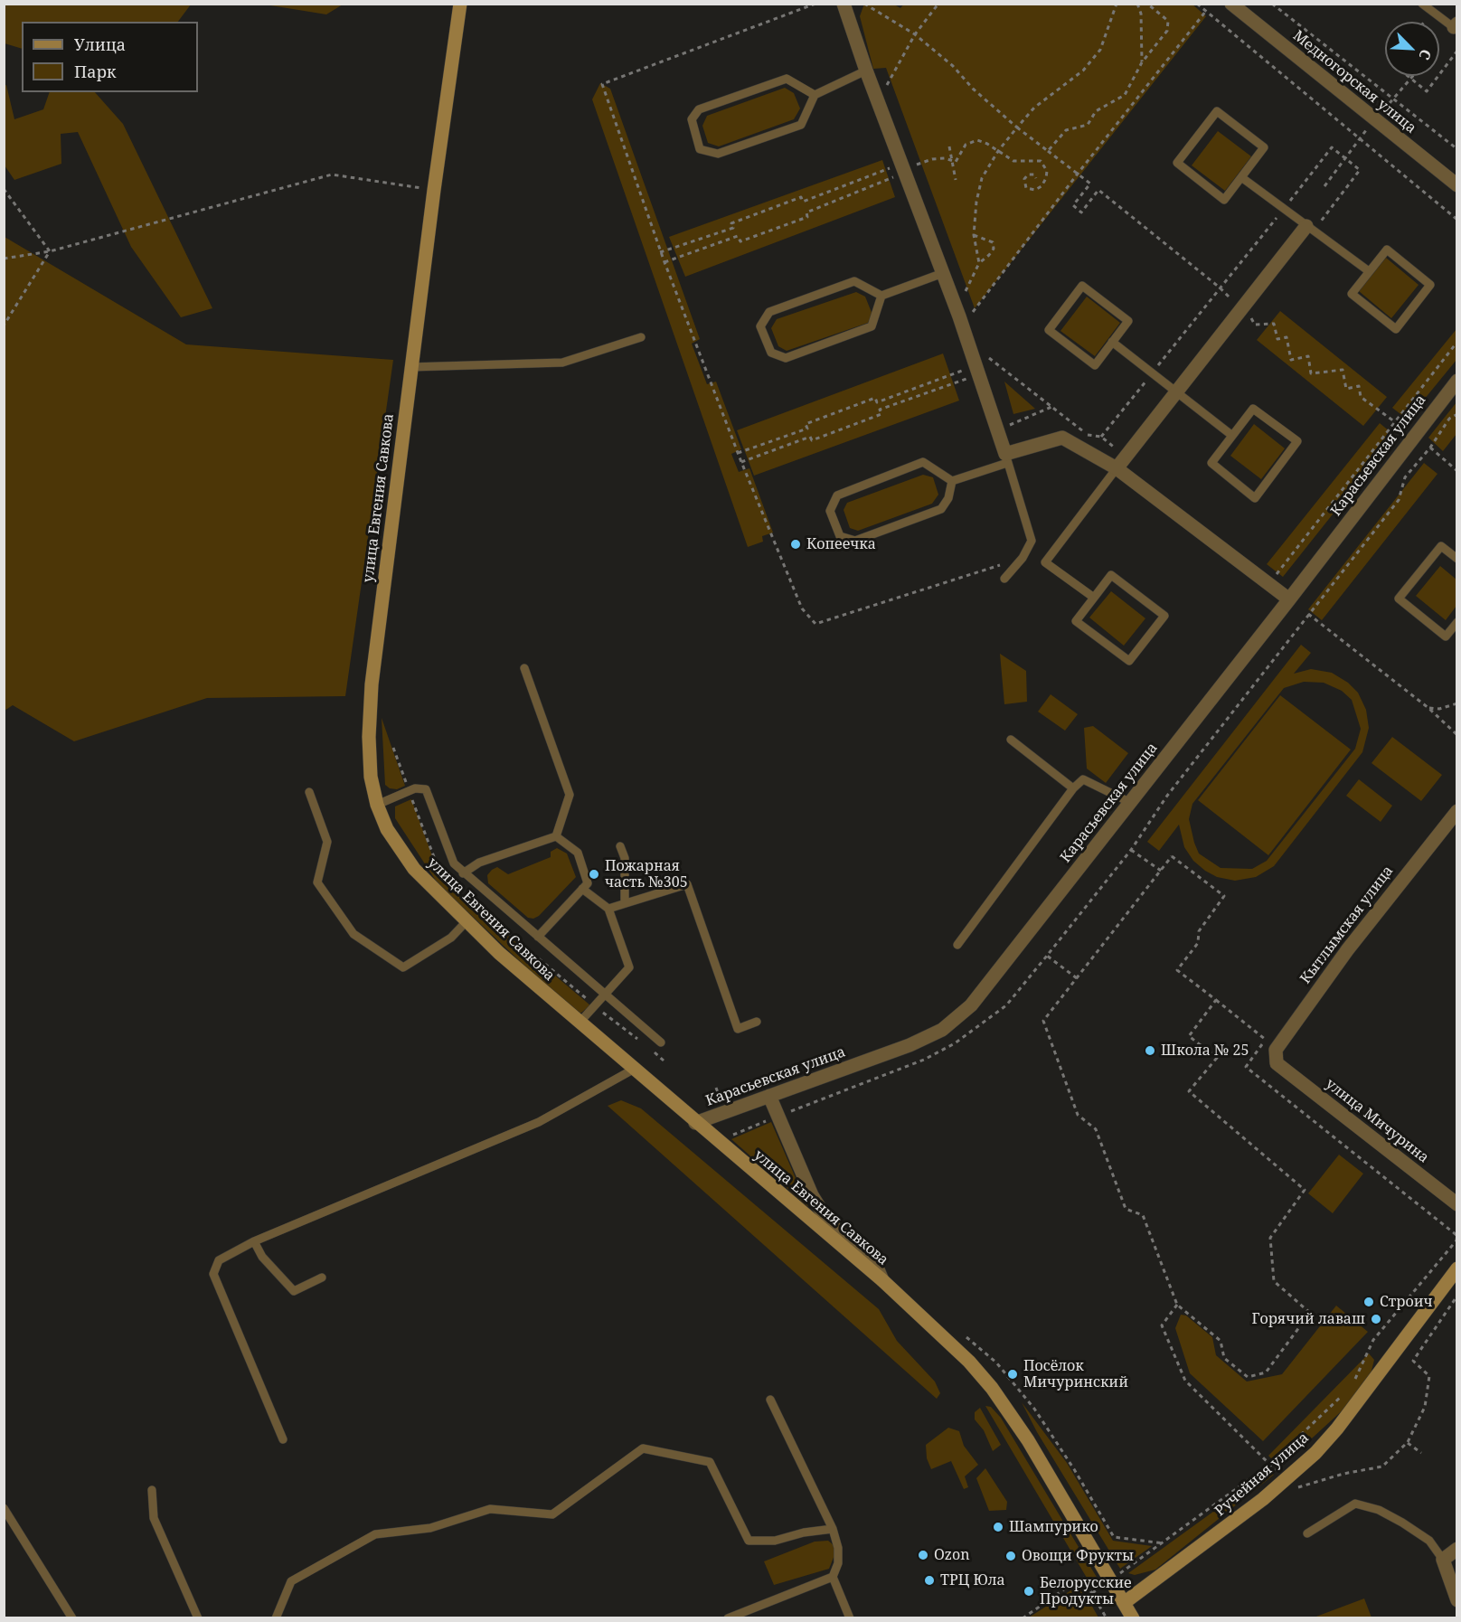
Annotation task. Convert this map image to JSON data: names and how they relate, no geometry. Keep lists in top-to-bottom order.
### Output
{
  "streets": {
    "main road": ["улица Евгения Савкова", "Ручейная улица"],
    "street": [
      "Медногорская улица",
      "Карасьевская улица",
      "Кытлымская улица",
      "улица Мичурина"
    ]
  },
  "crossings": [
    ["Карасьевская улица", "улица Евгения Савкова"],
    ["улица Евгения Савкова", "Ручейная улица"],
    ["Кытлымская улица", "улица Мичурина"]
  ],
  "places": [
    "Копеечка",
    "Пожарная часть №305",
    "Школа № 25",
    "Строич",
    "Горячий лаваш",
    "Посёлок Мичуринский",
    "Шампурико",
    "Ozon",
    "Овощи Фрукты",
    "ТРЦ Юла",
    "Белорусские Продукты"
  ],
  "legend": ["Улица", "Парк"],
  "north": "bottom right"
}
